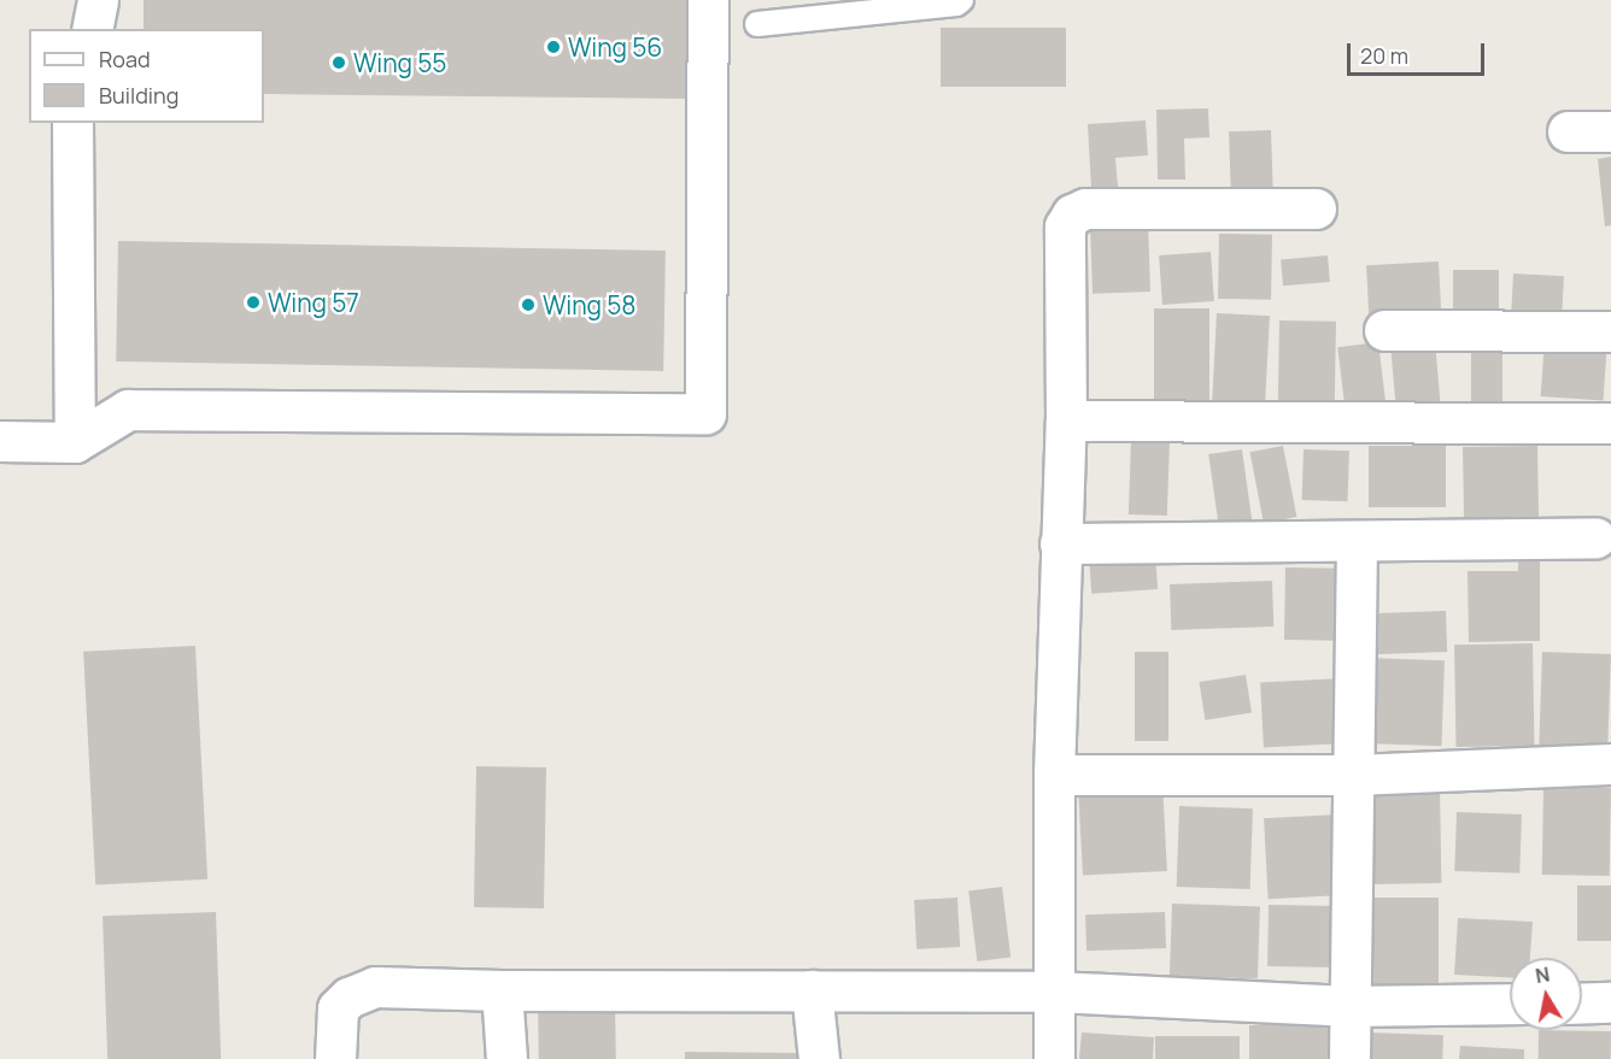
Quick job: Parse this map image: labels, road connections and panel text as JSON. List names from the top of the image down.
{
  "places": [
    "Wing 56",
    "Wing 55",
    "Wing 57",
    "Wing 58"
  ],
  "legend": ["Road", "Building"],
  "scale_bar": "20 m",
  "north": "top"
}
